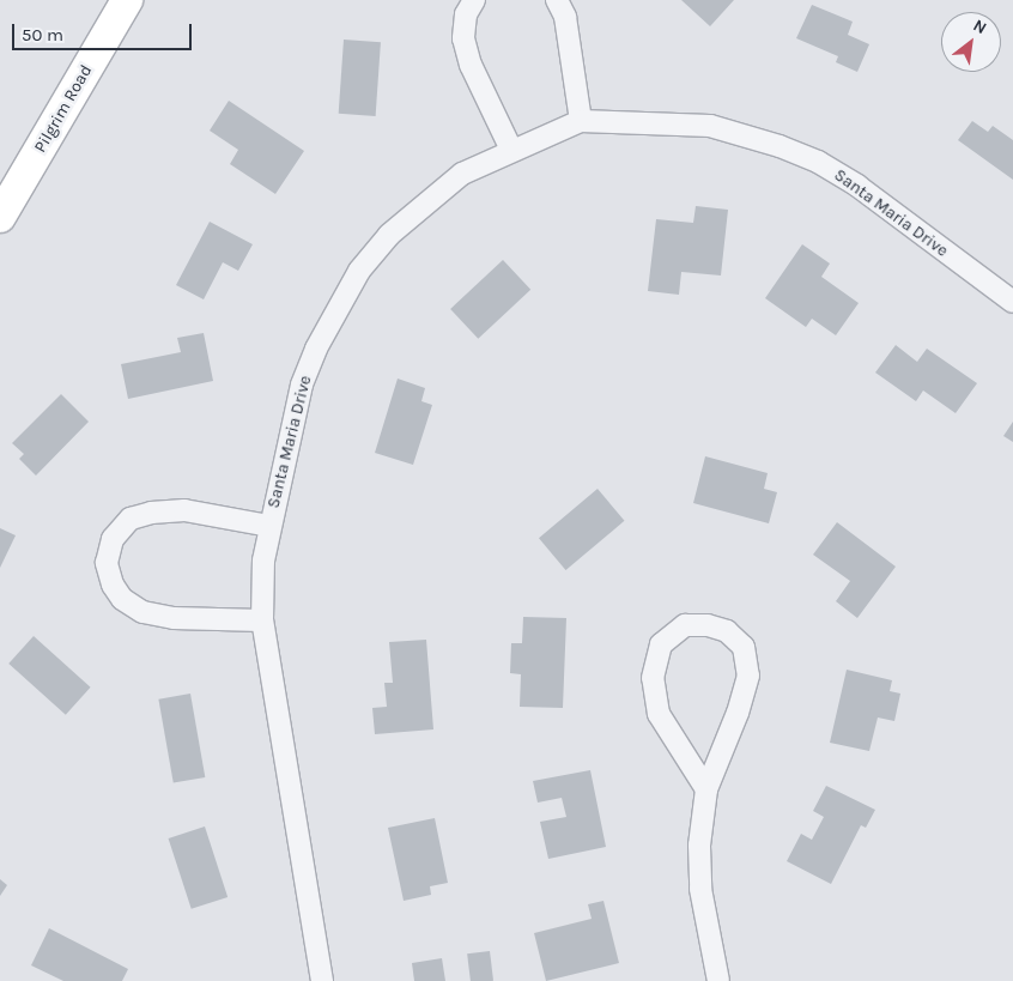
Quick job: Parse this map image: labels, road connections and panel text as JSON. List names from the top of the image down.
{
  "streets": {
    "main road": ["Pilgrim Road"],
    "street": ["Santa Maria Drive"]
  },
  "scale_bar": "50 m",
  "north": "top right"
}
